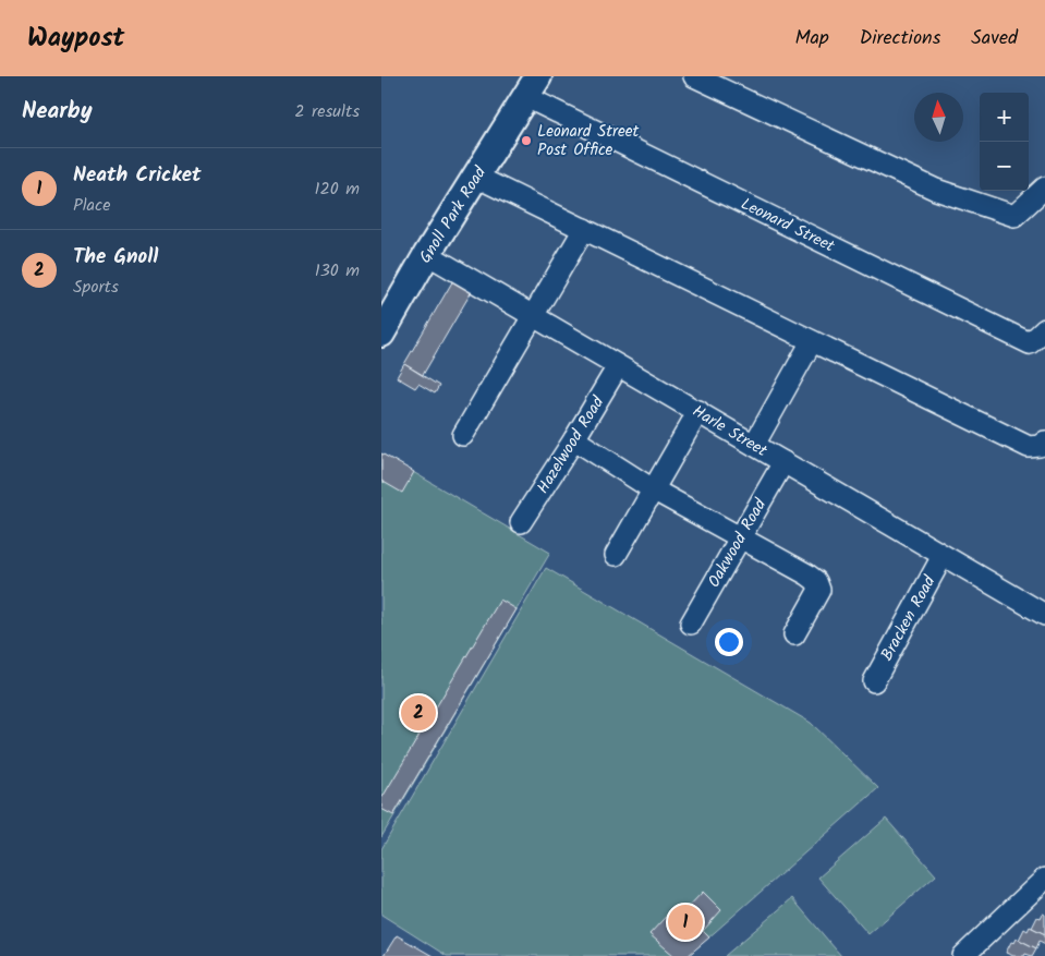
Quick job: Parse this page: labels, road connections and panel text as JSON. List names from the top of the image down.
{
  "streets": {
    "main road": ["Gnoll Park Road"],
    "street": [
      "Leonard Street",
      "Harle Street",
      "Hazelwood Road",
      "Oakwood Road",
      "Bracken Road"
    ]
  },
  "crossings": [
    ["Gnoll Park Road", "Leonard Street"],
    ["Gnoll Park Road", "Harle Street"],
    ["Harle Street", "Hazelwood Road"],
    ["Harle Street", "Oakwood Road"],
    ["Harle Street", "Bracken Road"]
  ],
  "places": ["Leonard Street Post Office"],
  "north": "top",
  "page": {
    "header": "Waypost",
    "nav": ["Map", "Directions", "Saved"],
    "heading": ["Nearby", "2 results"],
    "map_buttons": ["+", "−"],
    "list": [
      {
        "mark": "1",
        "name": "Neath Cricket",
        "note": "Place",
        "value": "120 m"
      },
      {
        "mark": "2",
        "name": "The Gnoll",
        "note": "Sports",
        "value": "130 m"
      }
    ],
    "pins": ["2", "1"]
  }
}
